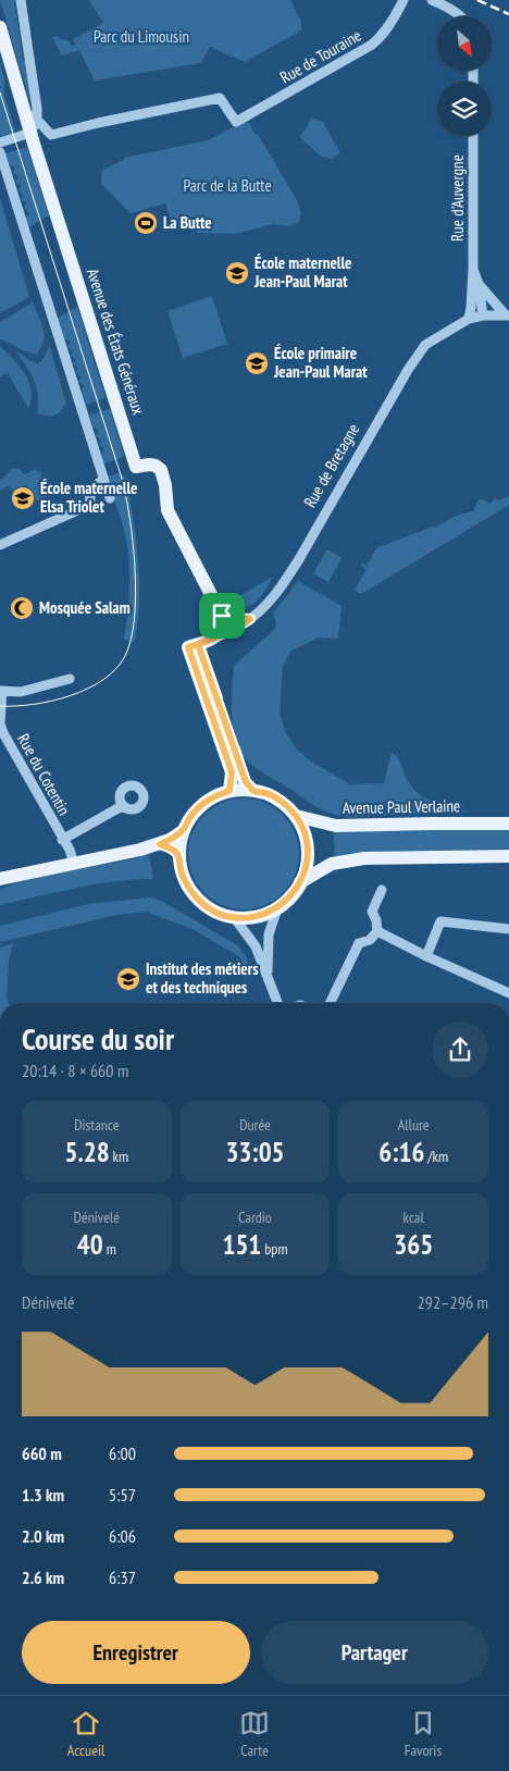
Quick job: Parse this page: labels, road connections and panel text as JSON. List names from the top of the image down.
{
  "streets": {
    "main road": ["Avenue des États Généraux", "Rue de Bretagne", "Avenue Paul Verlaine"],
    "street": ["Rue de Touraine", "Rue d'Auvergne", "Rue du Cotentin"]
  },
  "crossings": [
    ["Rue d'Auvergne", "Rue de Bretagne"]
  ],
  "parks": ["Parc du Limousin", "Parc de la Butte"],
  "places": {
    "sports": ["La Butte"],
    "school or university": [
      "École maternelle Jean-Paul Marat",
      "École primaire Jean-Paul Marat",
      "École maternelle Elsa Triolet",
      "Institut des métiers et des techniques"
    ],
    "mosque": ["Mosquée Salam"]
  },
  "north": "bottom right",
  "page": {
    "heading": ["Course du soir", "20:14 · 8 × 660 m"],
    "stats": [
      ["Distance", "5.28 km"],
      ["Durée", "33:05"],
      ["Allure", "6:16 /km"],
      ["Dénivelé", "40 m"],
      ["Cardio", "151 bpm"],
      ["kcal", "365"]
    ],
    "chart": ["Dénivelé", "292–296 m"],
    "list": [
      {
        "name": "660 m",
        "note": "6:00"
      },
      {
        "name": "1.3 km",
        "note": "5:57"
      },
      {
        "name": "2.0 km",
        "note": "6:06"
      },
      {
        "name": "2.6 km",
        "note": "6:37"
      }
    ],
    "buttons": ["Enregistrer", "Partager"],
    "tabs": ["Accueil", "Carte", "Favoris"]
  }
}
